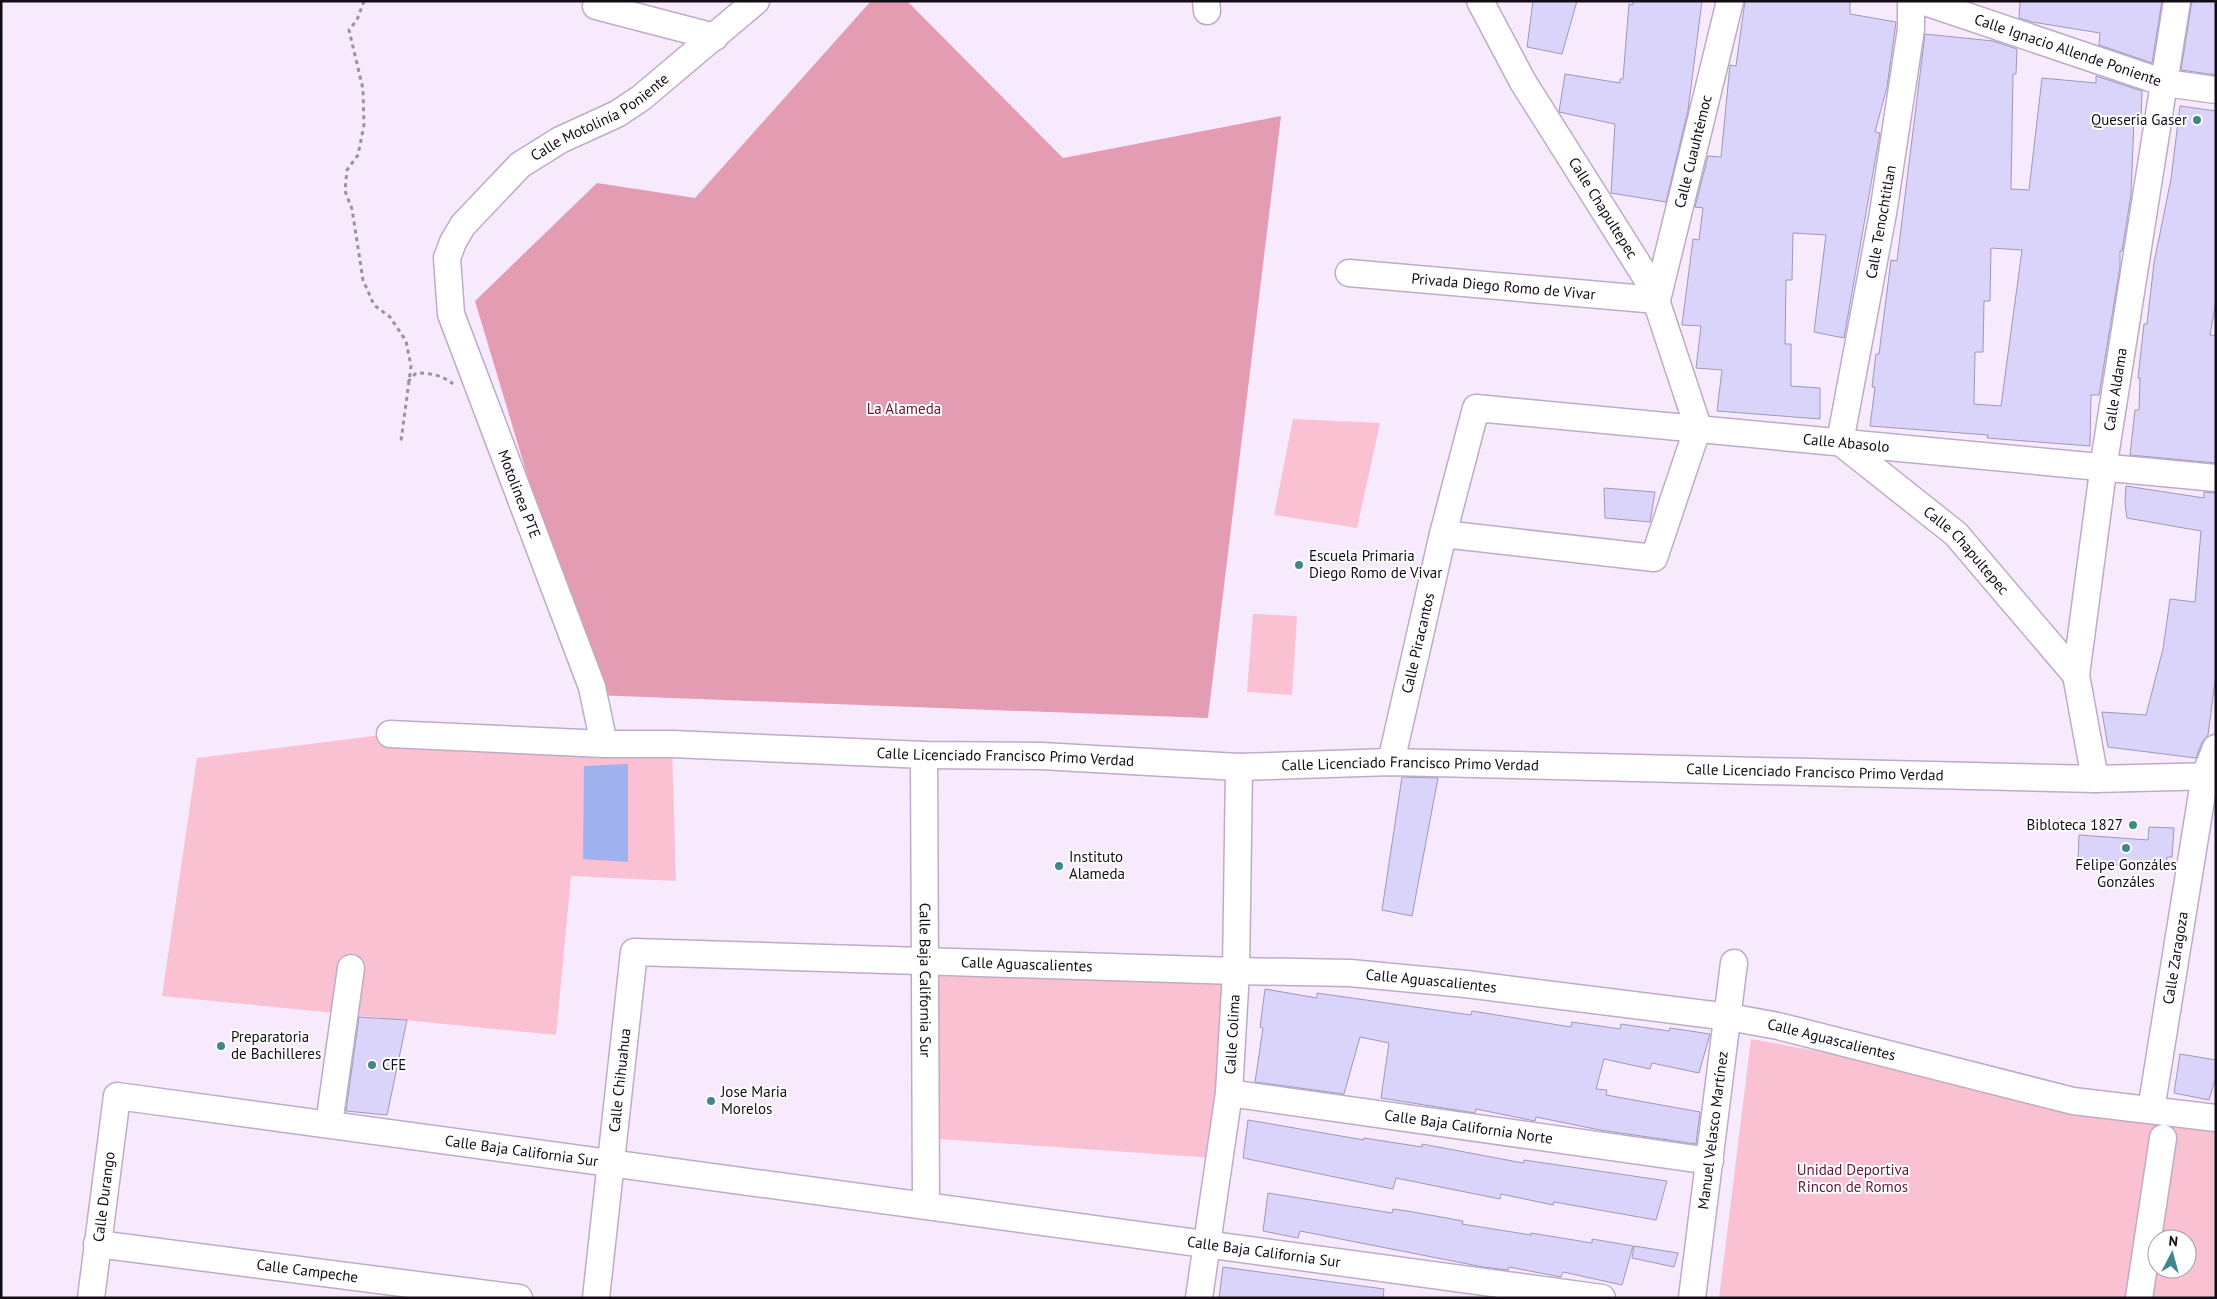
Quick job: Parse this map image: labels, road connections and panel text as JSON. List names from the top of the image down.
{
  "streets": {
    "street": [
      "Calle Ignacio Allende Poniente",
      "Calle Motolinía Poniente",
      "Calle Cuauhtémoc",
      "Calle Chapultepec",
      "Calle Tenochtitlan",
      "Privada Diego Romo de Vivar",
      "Calle Aldama",
      "Calle Abasolo",
      "Motolinea PTE",
      "Calle Piracantos",
      "Calle Licenciado Francisco Primo Verdad",
      "Calle Zaragoza",
      "Calle Aguascalientes",
      "Calle Baja California Sur",
      "Calle Colima",
      "Calle Chihuahua",
      "Calle Baja California Norte",
      "Manuel Velasco Martínez",
      "Calle Durango",
      "Calle Campeche"
    ]
  },
  "crossings": [
    ["Calle Ignacio Allende Poniente", "Calle Aldama"],
    ["Calle Motolinía Poniente", "Motolinea PTE"],
    ["Calle Cuauhtémoc", "Calle Chapultepec"],
    ["Calle Cuauhtémoc", "Privada Diego Romo de Vivar"],
    ["Calle Chapultepec", "Calle Tenochtitlan"],
    ["Calle Chapultepec", "Privada Diego Romo de Vivar"],
    ["Calle Chapultepec", "Calle Aldama"],
    ["Calle Chapultepec", "Calle Abasolo"],
    ["Calle Tenochtitlan", "Calle Abasolo"],
    ["Calle Aldama", "Calle Abasolo"],
    ["Calle Aldama", "Calle Licenciado Francisco Primo Verdad"],
    ["Calle Abasolo", "Calle Piracantos"],
    ["Motolinea PTE", "Calle Licenciado Francisco Primo Verdad"],
    ["Calle Piracantos", "Calle Licenciado Francisco Primo Verdad"],
    ["Calle Licenciado Francisco Primo Verdad", "Calle Zaragoza"],
    ["Calle Licenciado Francisco Primo Verdad", "Calle Baja California Sur"],
    ["Calle Licenciado Francisco Primo Verdad", "Calle Colima"],
    ["Calle Zaragoza", "Calle Aguascalientes"],
    ["Calle Aguascalientes", "Calle Baja California Sur"],
    ["Calle Aguascalientes", "Calle Colima"],
    ["Calle Aguascalientes", "Calle Chihuahua"],
    ["Calle Aguascalientes", "Manuel Velasco Martínez"],
    ["Calle Baja California Sur", "Calle Colima"],
    ["Calle Baja California Sur", "Calle Chihuahua"],
    ["Calle Baja California Sur", "Calle Durango"],
    ["Calle Colima", "Calle Baja California Norte"],
    ["Calle Baja California Norte", "Manuel Velasco Martínez"],
    ["Calle Durango", "Calle Campeche"]
  ],
  "parks": ["La Alameda", "Unidad Deportiva Rincon de Romos"],
  "places": [
    "Queseria Gaser",
    "Escuela Primaria Diego Romo de Vivar",
    "Bibloteca 1827",
    "Felipe Gonzáles Gonzáles",
    "Instituto Alameda",
    "Preparatoria de Bachilleres",
    "CFE",
    "Jose Maria Morelos"
  ],
  "north": "top"
}
